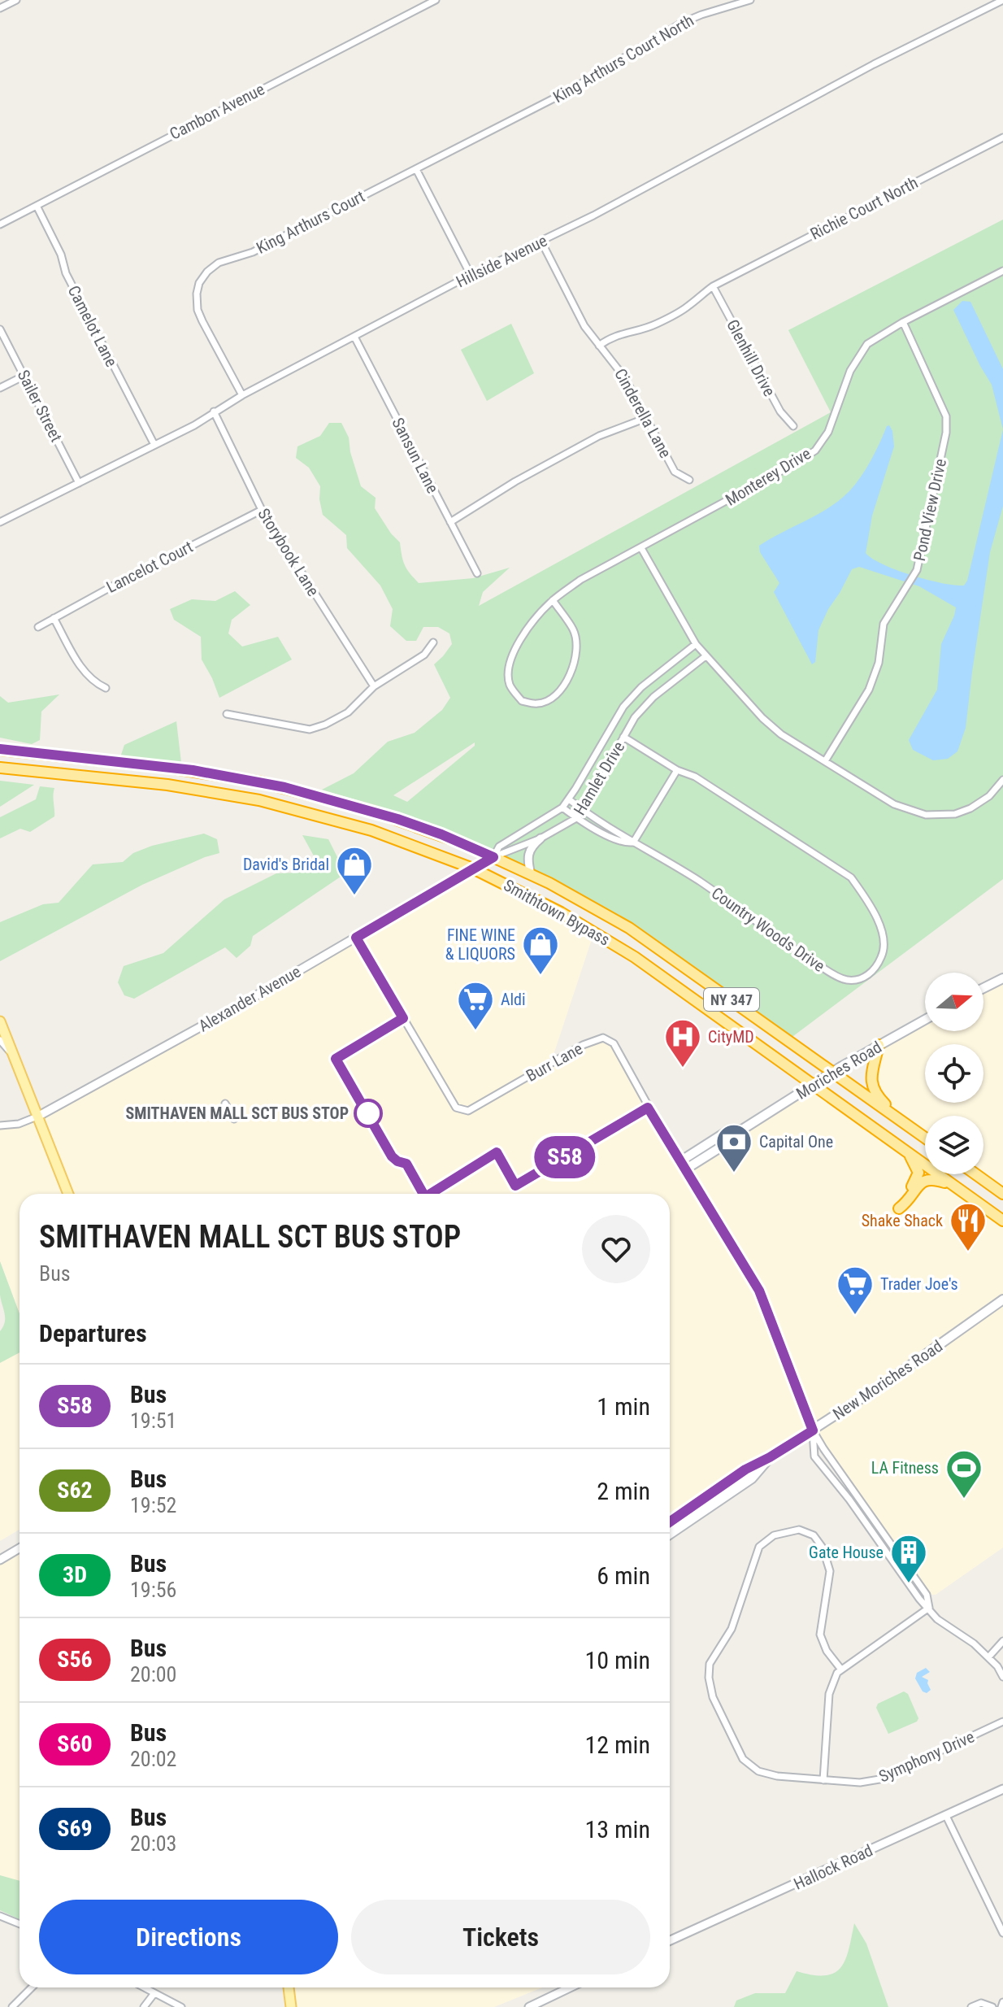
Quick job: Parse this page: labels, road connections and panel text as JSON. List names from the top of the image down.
{
  "streets": {
    "highway": ["Smithtown Bypass", "NY 347"],
    "main road": ["Moriches Road", "New Moriches Road"],
    "street": [
      "King Arthurs Court North",
      "Cambon Avenue",
      "Richie Court North",
      "King Arthurs Court",
      "Hillside Avenue",
      "Camelot Lane",
      "Glenhill Drive",
      "Sailer Street",
      "Cinderella Lane",
      "Sansun Lane",
      "Monterey Drive",
      "Pond View Drive",
      "Storybook Lane",
      "Lancelot Court",
      "Hamlet Drive",
      "Country Woods Drive",
      "Alexander Avenue",
      "Burr Lane",
      "Symphony Drive",
      "Hallock Road"
    ]
  },
  "crossings": [
    ["King Arthurs Court North", "King Arthurs Court"],
    ["Cambon Avenue", "Camelot Lane"],
    ["Richie Court North", "Glenhill Drive"],
    ["King Arthurs Court", "Hillside Avenue"],
    ["Hillside Avenue", "Camelot Lane"],
    ["Hillside Avenue", "Sailer Street"],
    ["Hillside Avenue", "Cinderella Lane"],
    ["Hillside Avenue", "Sansun Lane"],
    ["Hillside Avenue", "Storybook Lane"],
    ["Monterey Drive", "Pond View Drive"],
    ["Storybook Lane", "Lancelot Court"],
    ["Hamlet Drive", "Smithtown Bypass"],
    ["Hamlet Drive", "Country Woods Drive"],
    ["Hamlet Drive", "Alexander Avenue"],
    ["Smithtown Bypass", "Alexander Avenue"],
    ["Smithtown Bypass", "Moriches Road"],
    ["Alexander Avenue", "Burr Lane"],
    ["Burr Lane", "Moriches Road"],
    ["Burr Lane", "New Moriches Road"]
  ],
  "places": {
    "shop": ["David's Bridal", "FINE WINE & LIQUORS"],
    "supermarket": ["Aldi", "Trader Joe's"],
    "hospital": ["CityMD"],
    "other": ["SMITHAVEN MALL SCT BUS STOP"],
    "bank": ["Capital One"],
    "restaurant": ["Shake Shack"],
    "sports": ["LA Fitness"],
    "building": ["Gate House"]
  },
  "lines": ["bus line S58"],
  "north": "right",
  "page": {
    "on_map": "S58",
    "heading": [
      ["SMITHAVEN MALL SCT BUS STOP", "Bus"],
      "Departures"
    ],
    "list": [
      {
        "mark": "S58",
        "name": "Bus",
        "note": "19:51",
        "value": "1 min"
      },
      {
        "mark": "S62",
        "name": "Bus",
        "note": "19:52",
        "value": "2 min"
      },
      {
        "mark": "3D",
        "name": "Bus",
        "note": "19:56",
        "value": "6 min"
      },
      {
        "mark": "S56",
        "name": "Bus",
        "note": "20:00",
        "value": "10 min"
      },
      {
        "mark": "S60",
        "name": "Bus",
        "note": "20:02",
        "value": "12 min"
      },
      {
        "mark": "S69",
        "name": "Bus",
        "note": "20:03",
        "value": "13 min"
      }
    ],
    "buttons": ["Directions", "Tickets"]
  }
}
